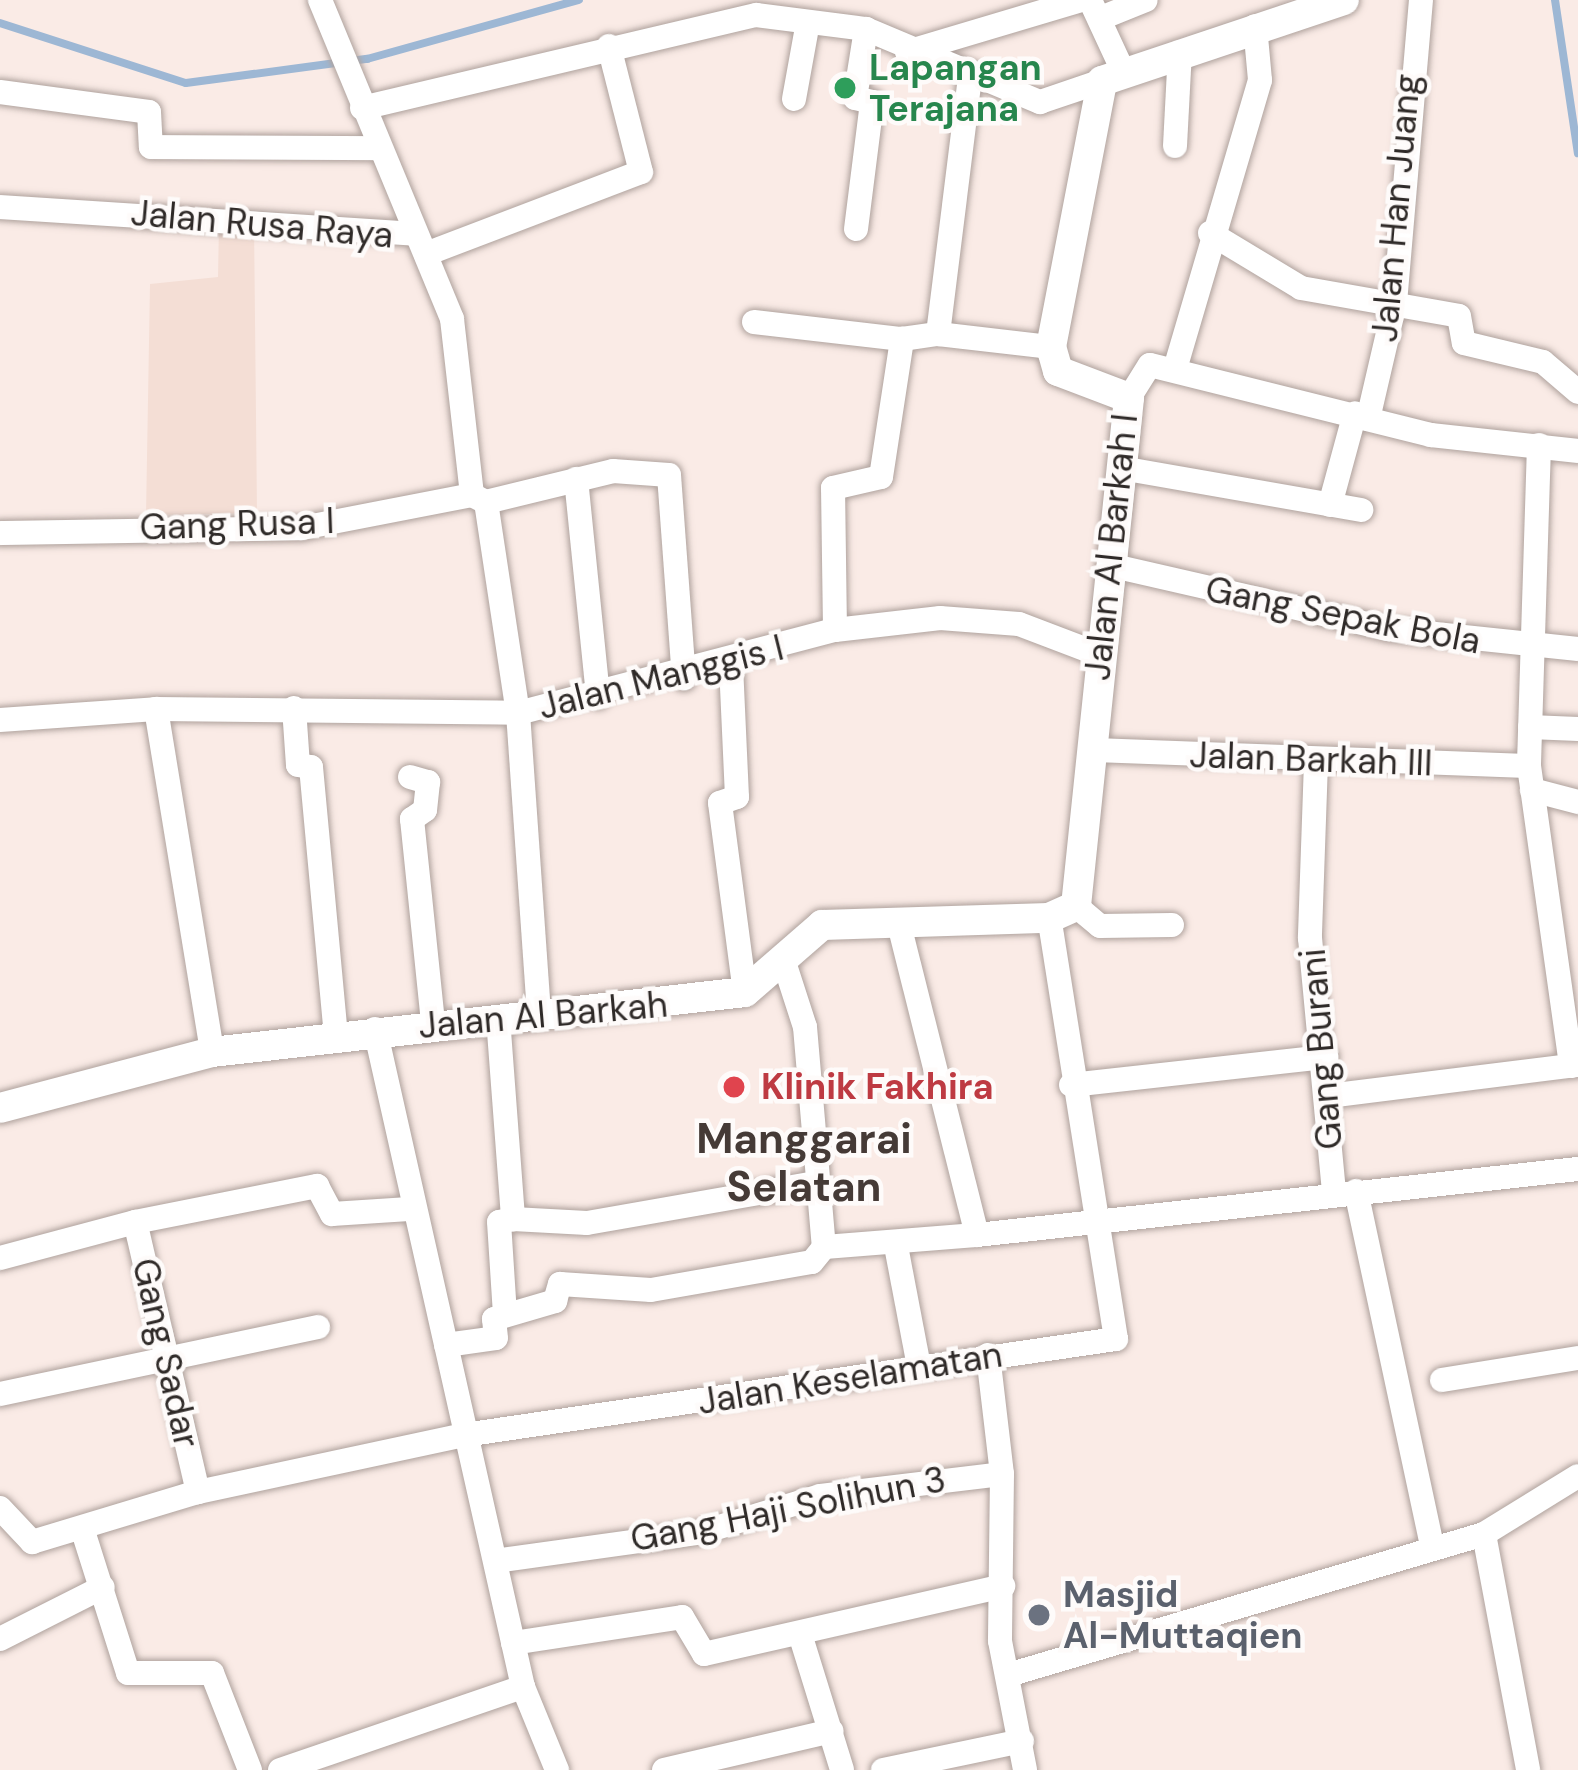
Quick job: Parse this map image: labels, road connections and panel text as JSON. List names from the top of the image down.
{
  "streets": {
    "street": [
      "Jalan Han Juang",
      "Jalan Rusa Raya",
      "Gang Rusa I",
      "Jalan Al Barkah I",
      "Gang Sepak Bola",
      "Jalan Manggis I",
      "Jalan Barkah III",
      "Jalan Al Barkah",
      "Gang Burani",
      "Gang Sadar",
      "Jalan Keselamatan",
      "Gang Haji Solihun 3"
    ]
  },
  "crossings": [
    ["Gang Rusa I", "Jalan Manggis I"],
    ["Jalan Al Barkah I", "Gang Sepak Bola"],
    ["Jalan Al Barkah I", "Jalan Manggis I"],
    ["Jalan Al Barkah I", "Jalan Barkah III"],
    ["Jalan Barkah III", "Gang Burani"],
    ["Gang Sadar", "Jalan Keselamatan"]
  ],
  "districts": ["Manggarai Selatan"],
  "places": ["Lapangan Terajana", "Klinik Fakhira", "Masjid Al-Muttaqien"]
}
